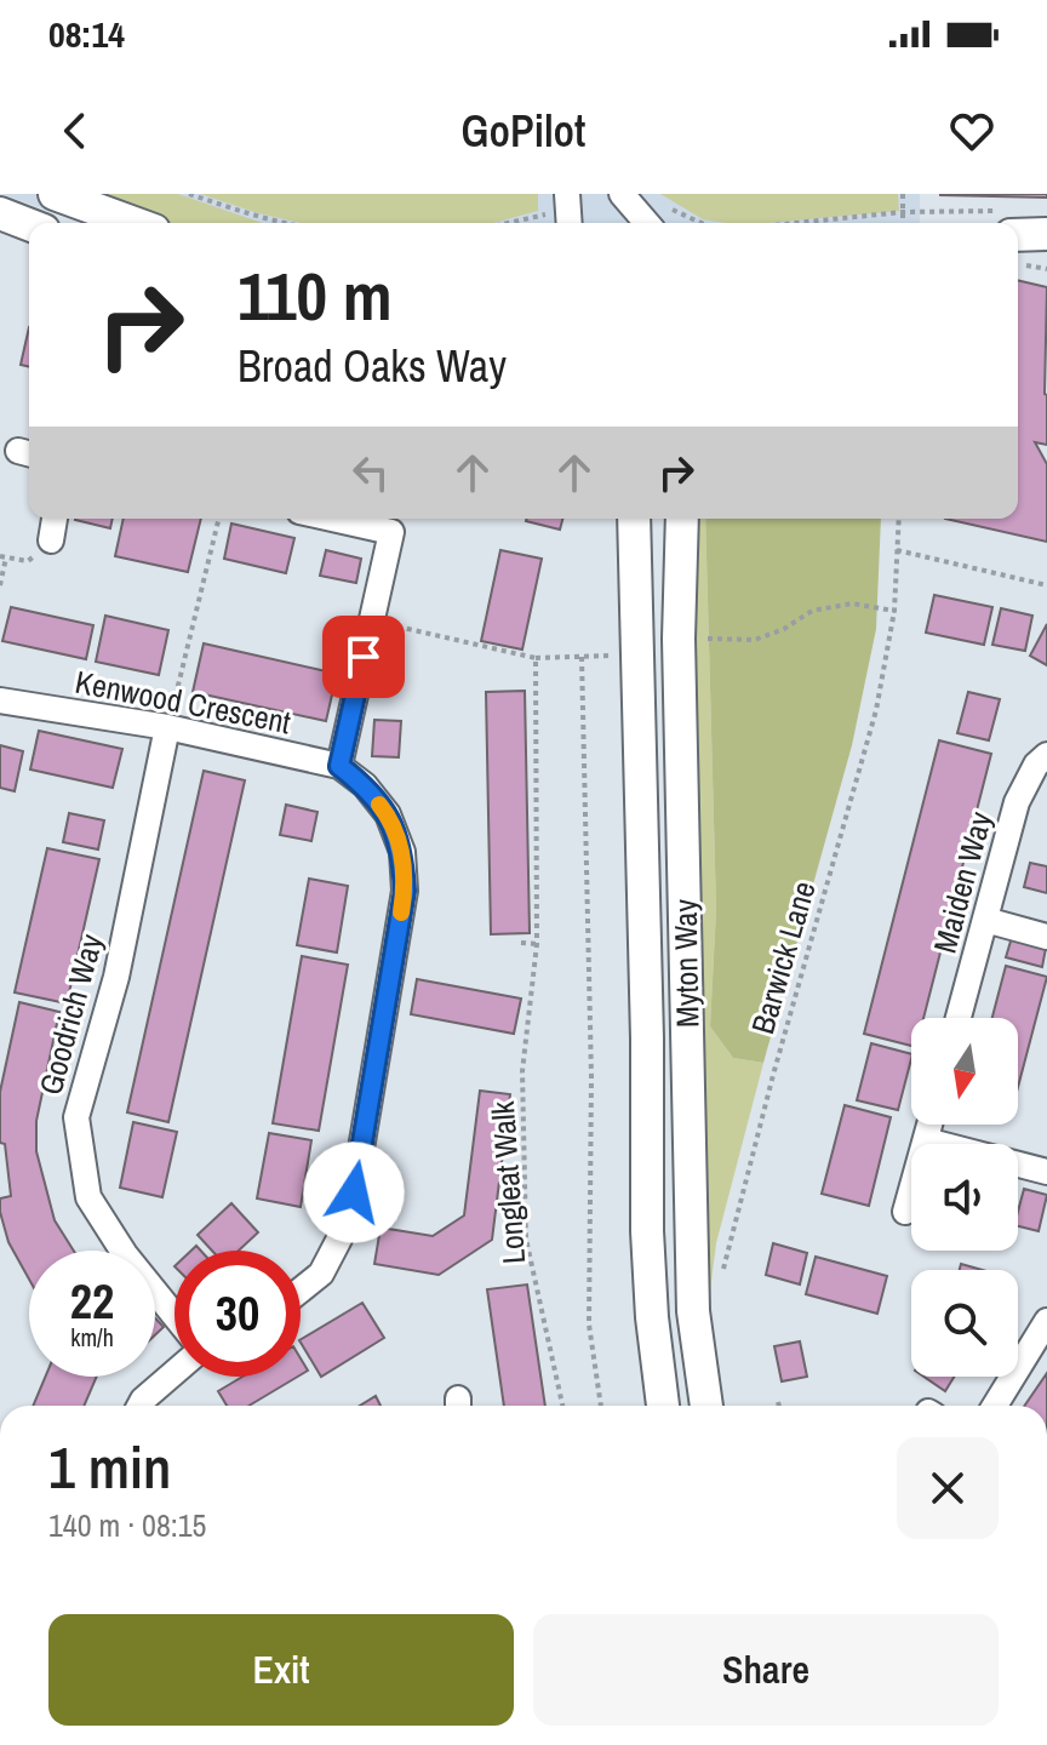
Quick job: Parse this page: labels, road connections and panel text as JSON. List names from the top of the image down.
{
  "streets": {
    "street": [
      "Kenwood Crescent",
      "Maiden Way",
      "Myton Way",
      "Goodrich Way"
    ],
    "path": ["Barwick Lane", "Longleat Walk"]
  },
  "crossings": [
    ["Kenwood Crescent", "Goodrich Way"]
  ],
  "north": "bottom",
  "page": {
    "status": "08:14",
    "header": "GoPilot",
    "turn": ["110 m", "Broad Oaks Way"],
    "speed": "22 km/h",
    "limit": "30",
    "heading": ["1 min", "140 m · 08:15"],
    "buttons": ["Exit", "Share"]
  }
}
